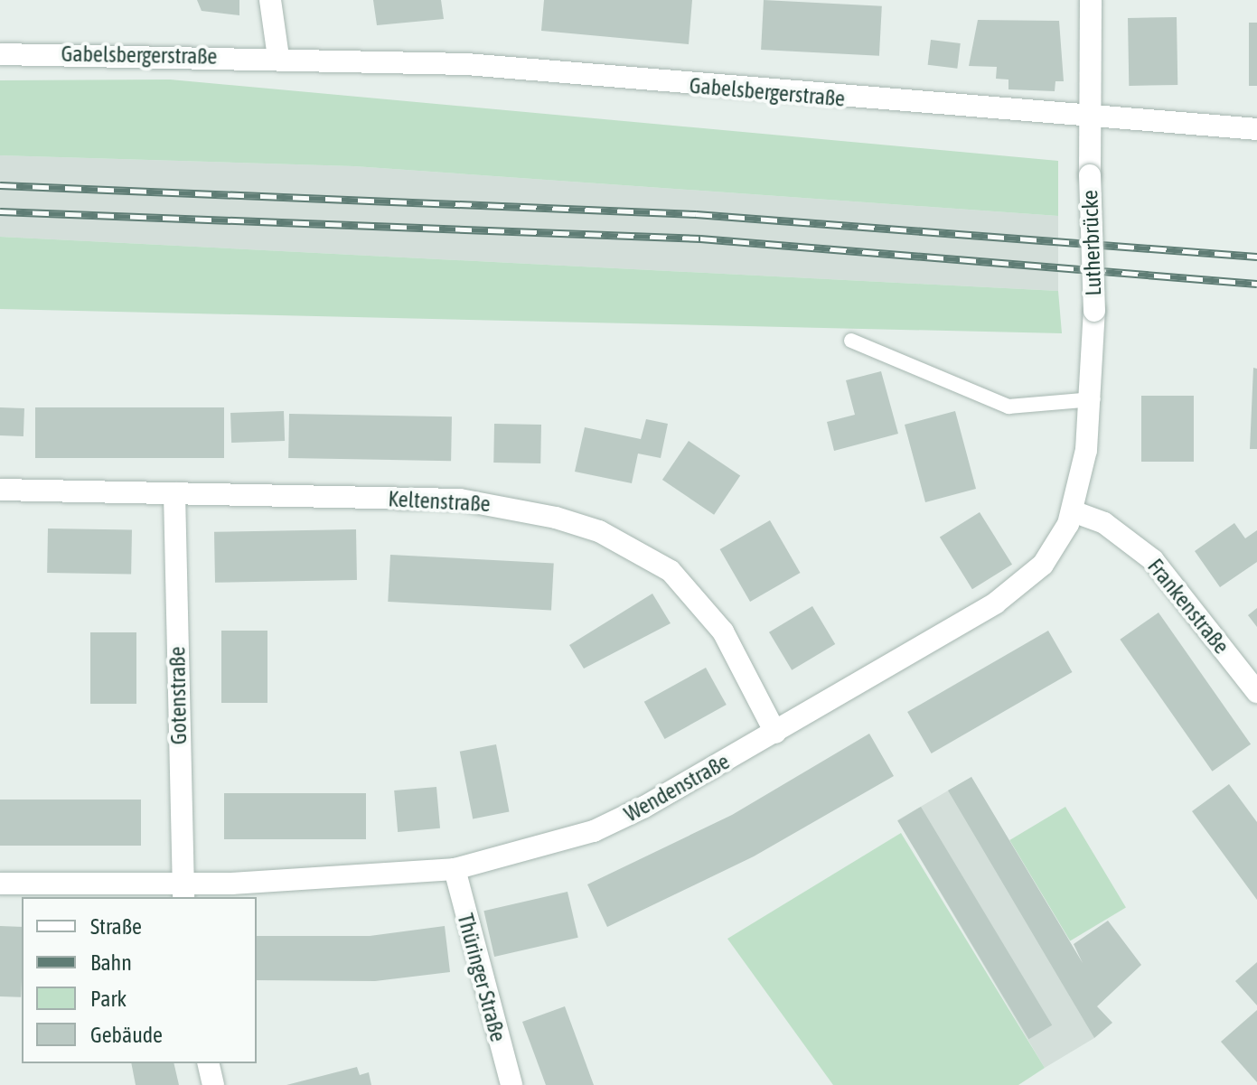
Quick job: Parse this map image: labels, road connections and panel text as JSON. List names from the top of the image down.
{
  "streets": {
    "street": [
      "Gabelsbergerstraße",
      "Lutherbrücke",
      "Keltenstraße",
      "Frankenstraße",
      "Gotenstraße",
      "Wendenstraße",
      "Thüringer Straße"
    ]
  },
  "crossings": [
    ["Gabelsbergerstraße", "Lutherbrücke"],
    ["Lutherbrücke", "Wendenstraße"],
    ["Keltenstraße", "Gotenstraße"],
    ["Keltenstraße", "Wendenstraße"],
    ["Frankenstraße", "Wendenstraße"],
    ["Gotenstraße", "Wendenstraße"],
    ["Wendenstraße", "Thüringer Straße"]
  ],
  "legend": [
    "Straße",
    "Bahn",
    "Park",
    "Gebäude"
  ]
}
